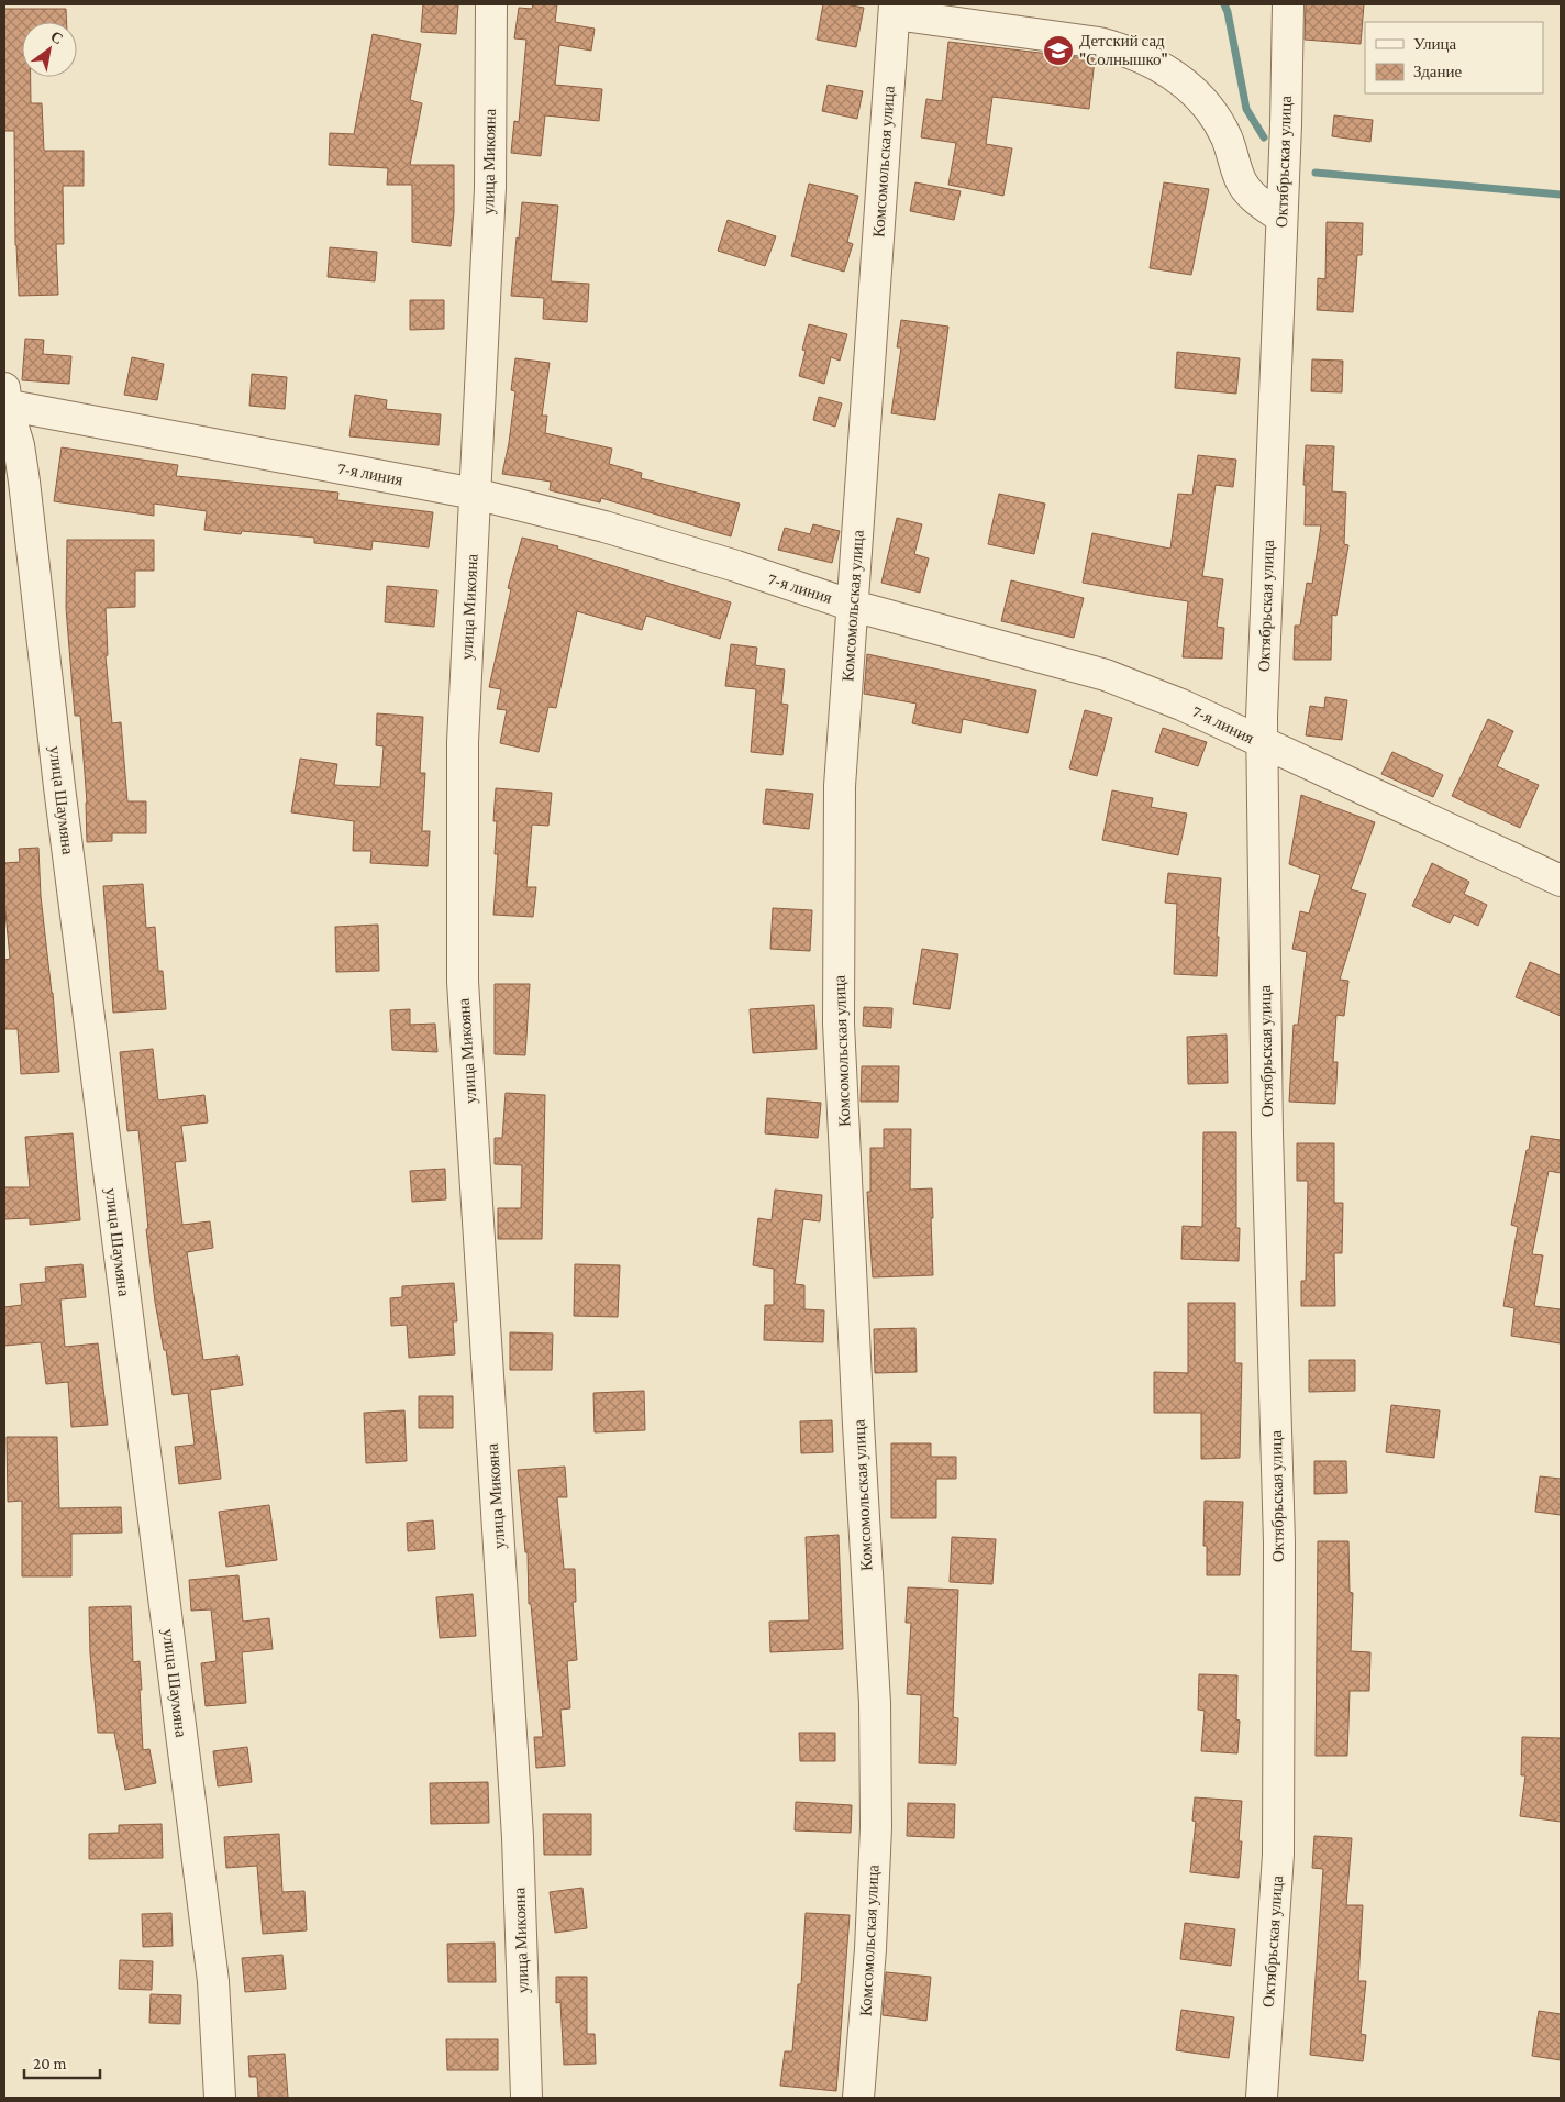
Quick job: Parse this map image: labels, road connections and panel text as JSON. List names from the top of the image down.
{
  "streets": {
    "street": [
      "улица Микояна",
      "Комсомольская улица",
      "Октябрьская улица",
      "7-я линия",
      "улица Шаумяна"
    ]
  },
  "crossings": [
    ["улица Микояна", "7-я линия"],
    ["Комсомольская улица", "7-я линия"],
    ["Октябрьская улица", "7-я линия"],
    ["7-я линия", "улица Шаумяна"]
  ],
  "places": {
    "school or university": ["Детский сад \"Солнышко\""]
  },
  "legend": ["Улица", "Здание"],
  "scale_bar": "20 m",
  "north": "top right"
}
